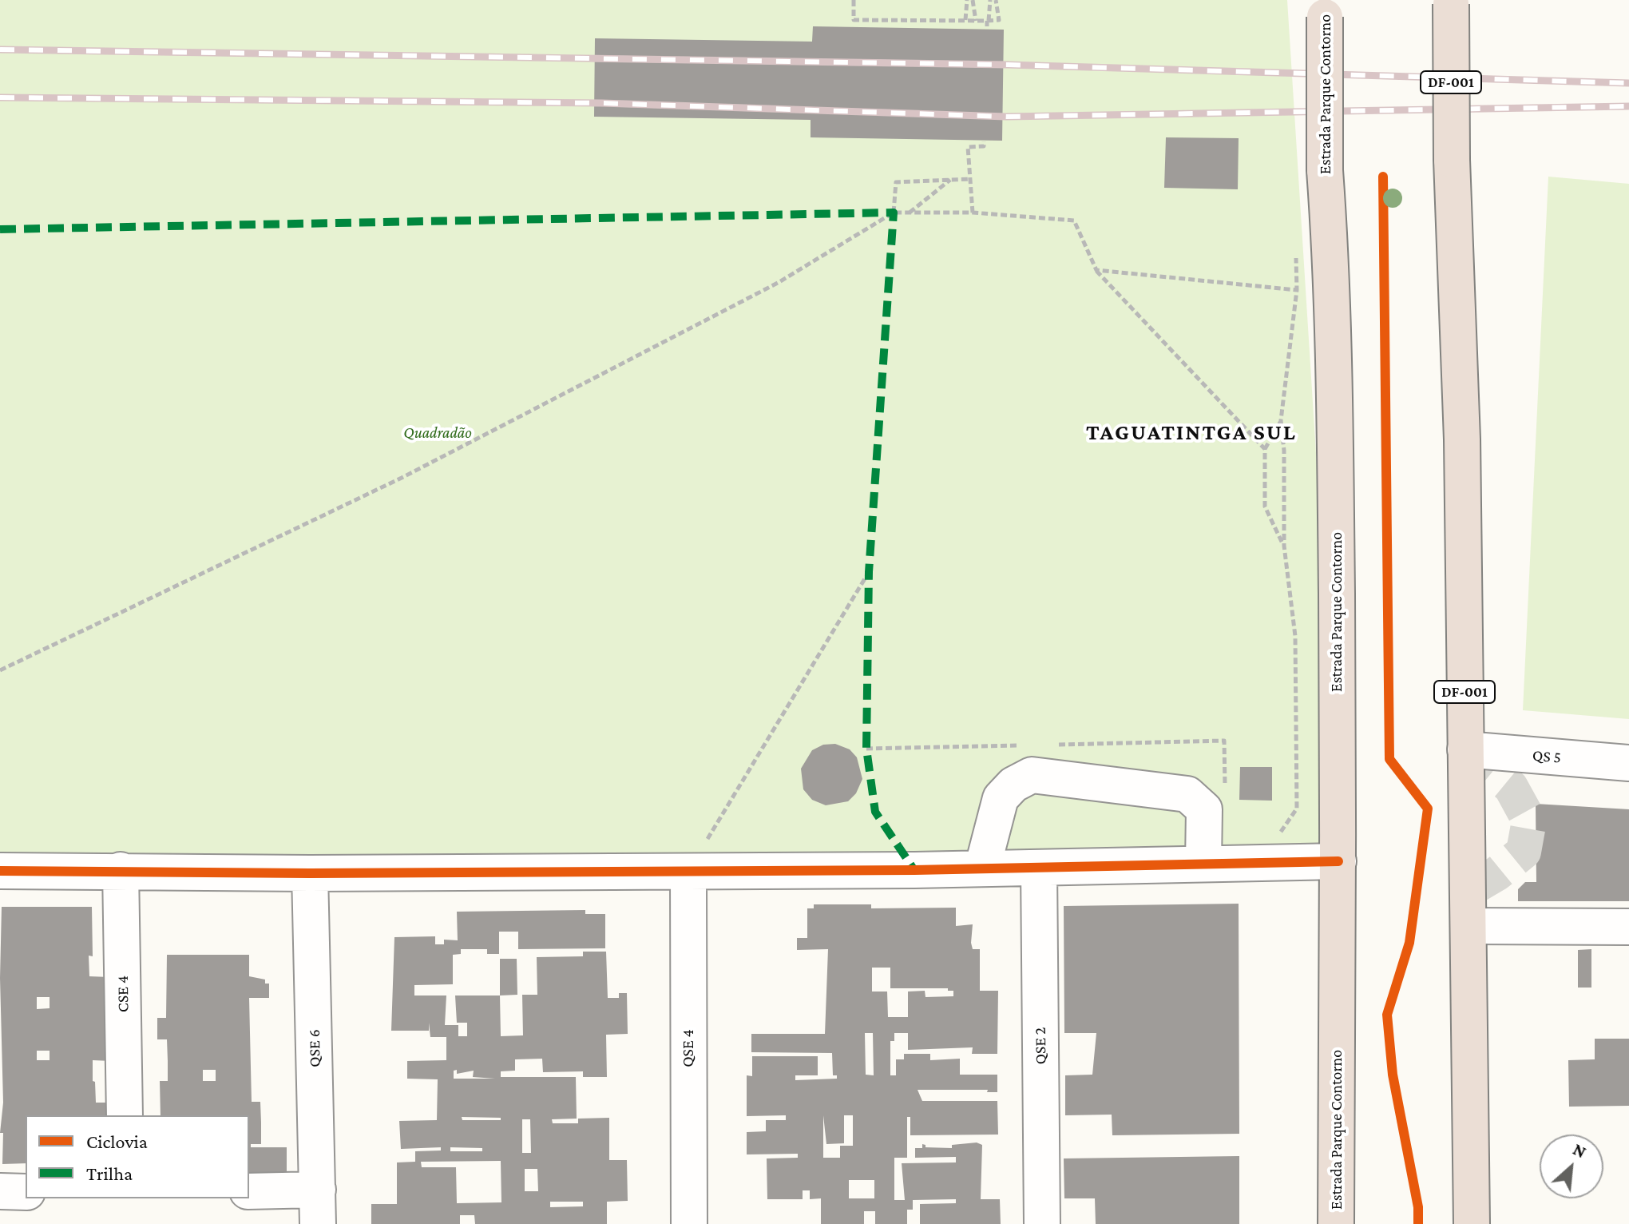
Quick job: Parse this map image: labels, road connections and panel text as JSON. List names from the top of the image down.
{
  "streets": {
    "highway": ["DF-001", "Estrada Parque Contorno"],
    "street": [
      "QS 5",
      "CSE 4",
      "QSE 2",
      "QSE 6",
      "QSE 4"
    ]
  },
  "crossings": [
    ["DF-001", "QS 5"]
  ],
  "districts": ["TAGUATINTGA SUL"],
  "parks": ["Quadradão"],
  "legend": ["Ciclovia", "Trilha"],
  "north": "top right"
}
